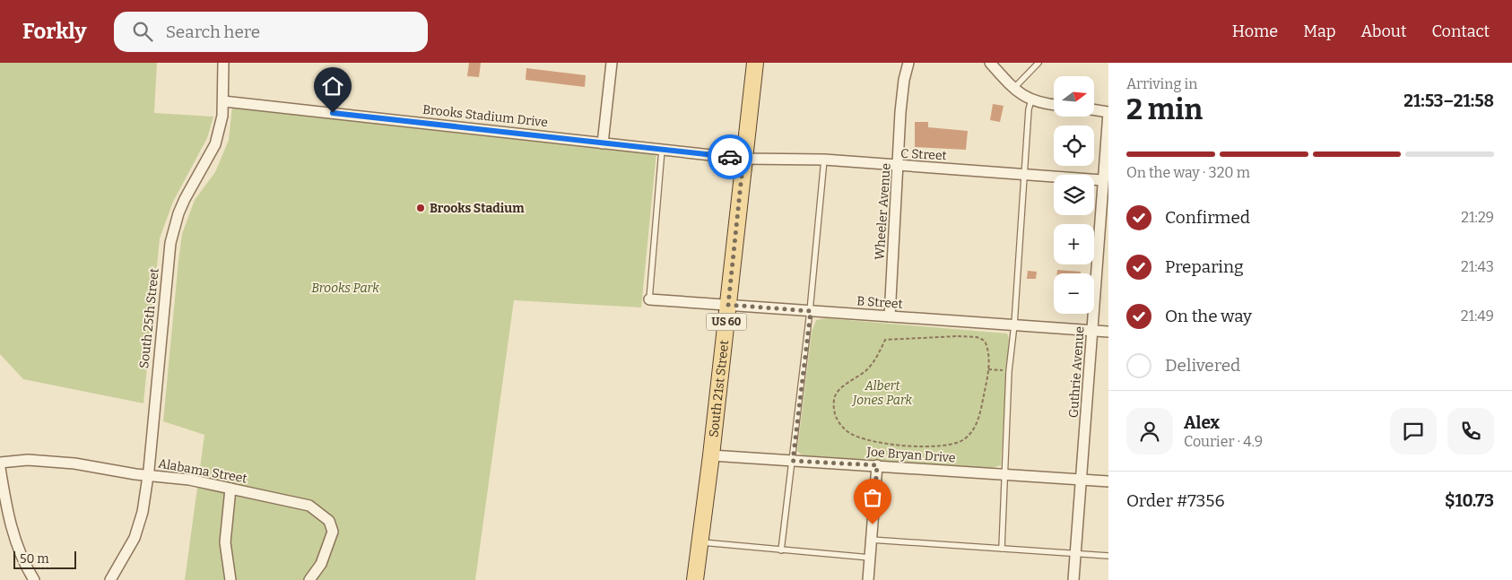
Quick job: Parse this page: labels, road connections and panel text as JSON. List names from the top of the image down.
{
  "streets": {
    "main road": ["US 60", "South 21st Street"],
    "street": [
      "Brooks Stadium Drive",
      "C Street",
      "Wheeler Avenue",
      "B Street",
      "South 25th Street",
      "Guthrie Avenue",
      "Joe Bryan Drive",
      "Alabama Street"
    ]
  },
  "crossings": [
    ["Brooks Stadium Drive", "C Street"],
    ["Brooks Stadium Drive", "South 25th Street"],
    ["Brooks Stadium Drive", "South 21st Street"],
    ["C Street", "Wheeler Avenue"],
    ["C Street", "Guthrie Avenue"],
    ["C Street", "South 21st Street"],
    ["Wheeler Avenue", "B Street"],
    ["B Street", "Guthrie Avenue"],
    ["B Street", "South 21st Street"],
    ["South 25th Street", "Alabama Street"],
    ["Guthrie Avenue", "Joe Bryan Drive"],
    ["South 21st Street", "Joe Bryan Drive"]
  ],
  "parks": ["Brooks Park", "Albert Jones Park"],
  "places": ["Brooks Stadium"],
  "scale_bar": "50 m",
  "north": "right",
  "page": {
    "header": "Forkly",
    "search": "Search here",
    "nav": [
      "Home",
      "Map",
      "About",
      "Contact"
    ],
    "heading": ["2 min", "Arriving in", "21:53–21:58"],
    "panel": [
      "Alex",
      "Courier · 4.9",
      "Order #7356",
      "$10.73"
    ],
    "map_buttons": ["+", "−"],
    "bar": "On the way · 320 m",
    "list": [
      ["Confirmed", "21:29"],
      ["Preparing", "21:43"],
      ["On the way", "21:49"],
      "Delivered"
    ],
    "scale": "50 m"
  }
}
